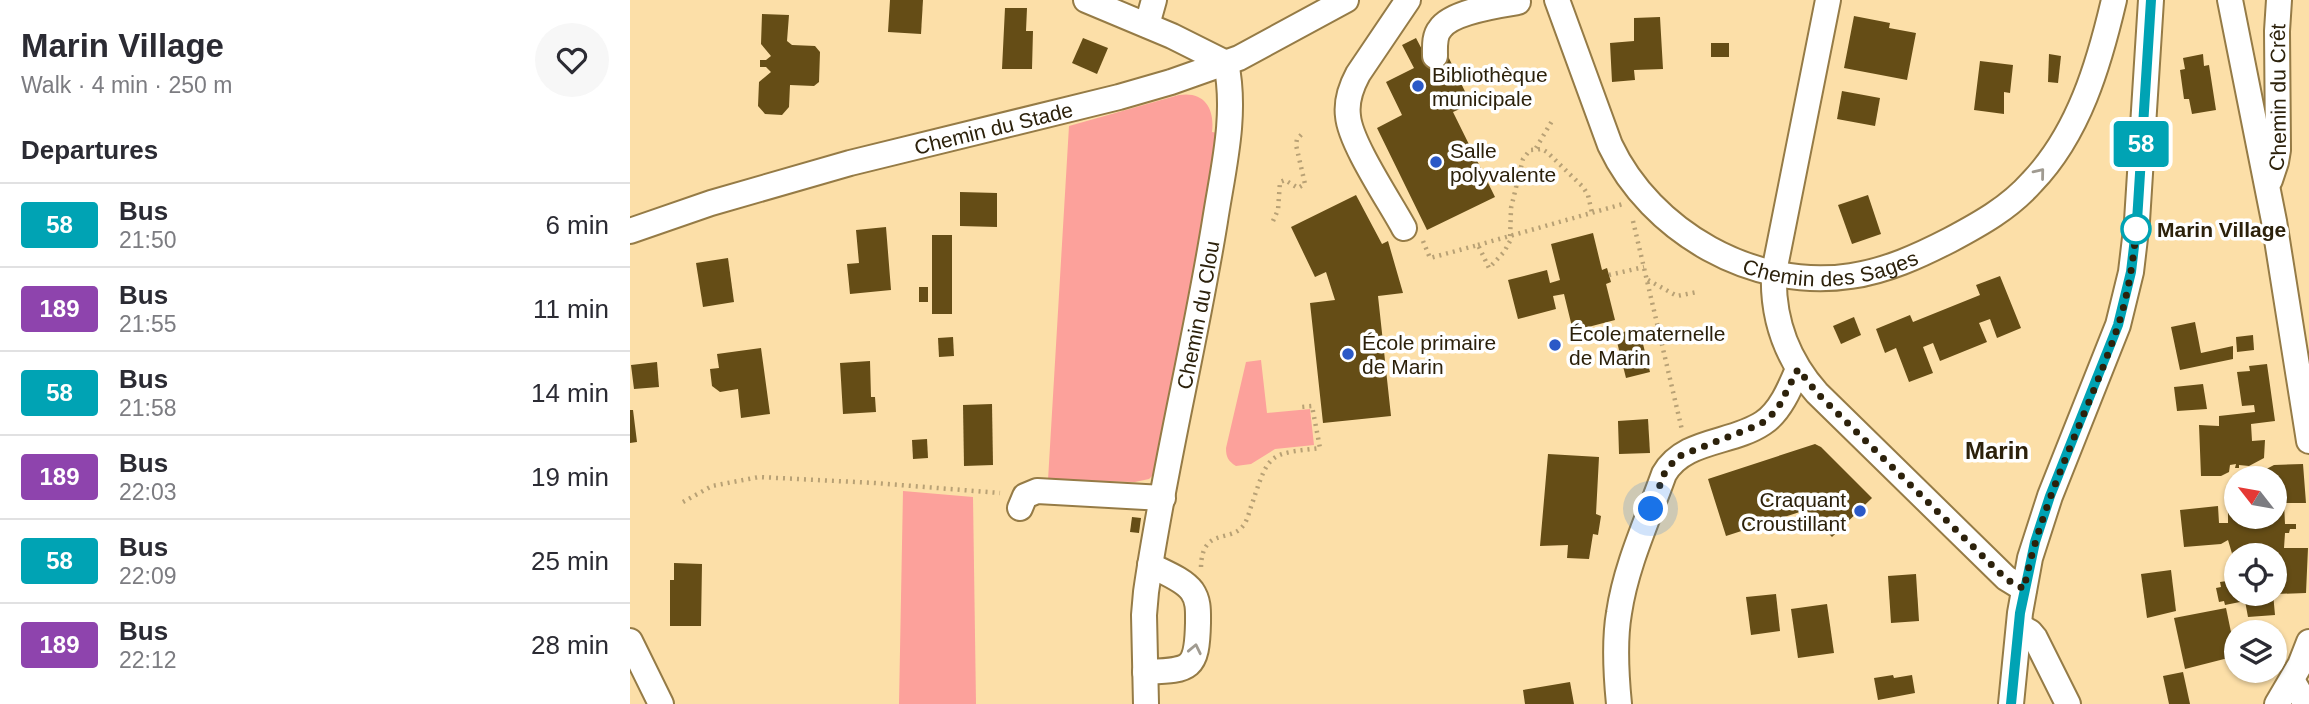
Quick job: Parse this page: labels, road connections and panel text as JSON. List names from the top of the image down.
{
  "streets": {
    "street": [
      "Chemin du Crêt",
      "Chemin du Stade",
      "Chemin des Sages",
      "Chemin du Clou"
    ]
  },
  "crossings": [
    ["Chemin du Stade", "Chemin du Clou"]
  ],
  "one_way": ["Chemin des Sages"],
  "districts": ["Marin"],
  "places": [
    "Bibliothèque municipale",
    "Salle polyvalente",
    "Marin Village",
    "École maternelle de Marin",
    "École primaire de Marin",
    "Craquant Croustillant"
  ],
  "lines": ["bus line 58"],
  "north": "top left",
  "page": {
    "heading": [
      ["Marin Village", "Walk · 4 min · 250 m"],
      "Departures"
    ],
    "on_map": "58",
    "list": [
      {
        "mark": "58",
        "name": "Bus",
        "note": "21:50",
        "value": "6 min"
      },
      {
        "mark": "189",
        "name": "Bus",
        "note": "21:55",
        "value": "11 min"
      },
      {
        "mark": "58",
        "name": "Bus",
        "note": "21:58",
        "value": "14 min"
      },
      {
        "mark": "189",
        "name": "Bus",
        "note": "22:03",
        "value": "19 min"
      },
      {
        "mark": "58",
        "name": "Bus",
        "note": "22:09",
        "value": "25 min"
      },
      {
        "mark": "189",
        "name": "Bus",
        "note": "22:12",
        "value": "28 min"
      }
    ]
  }
}
